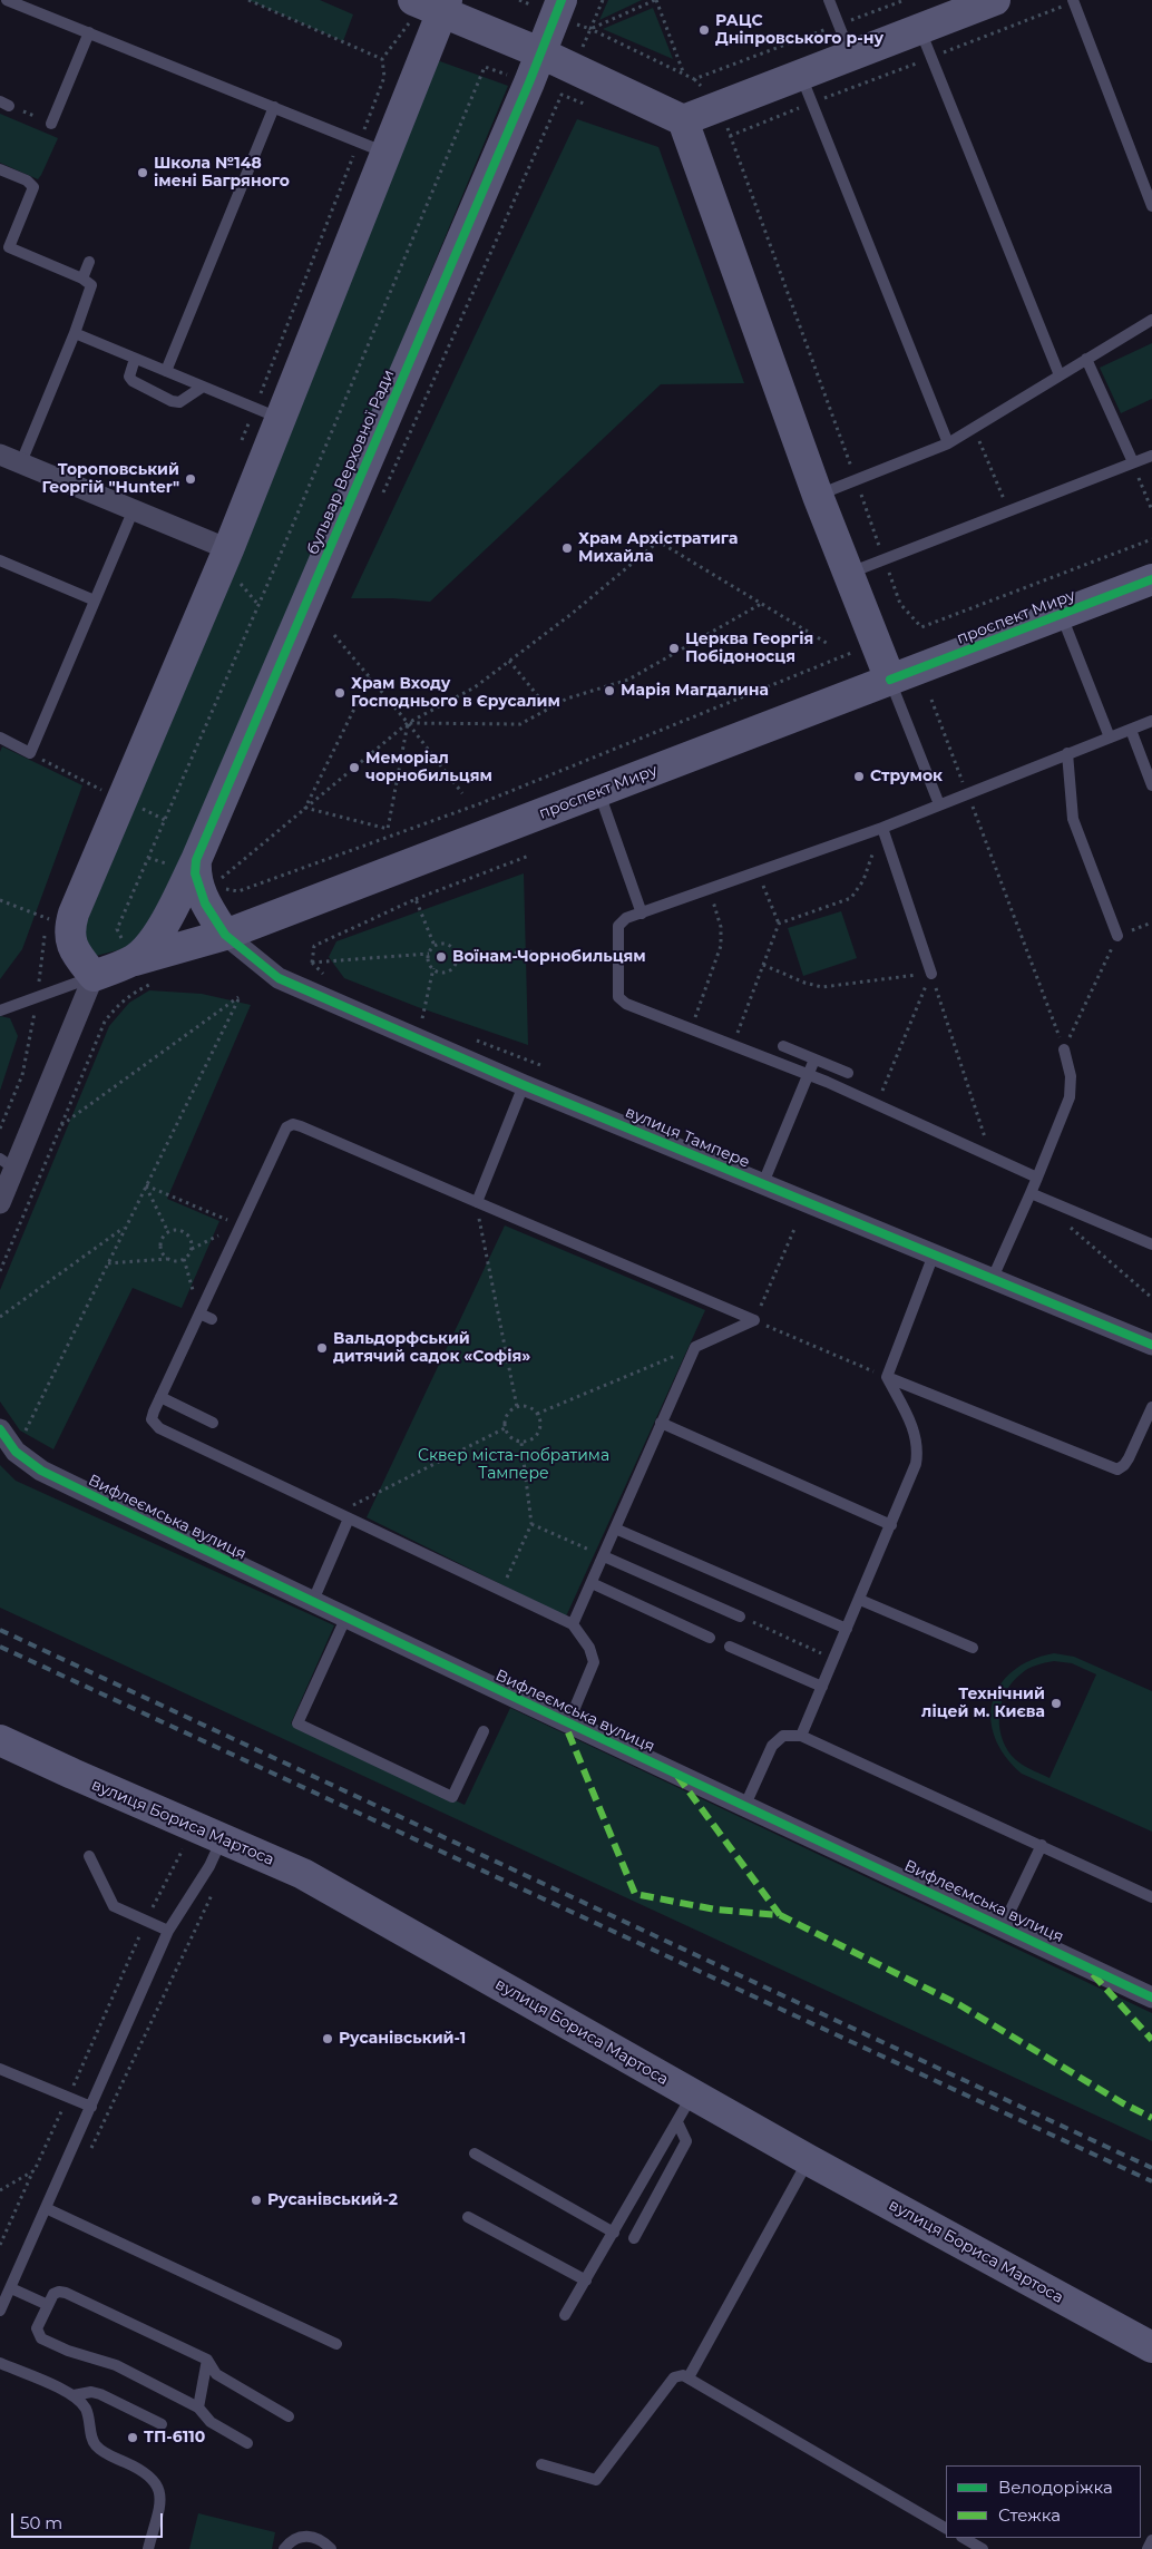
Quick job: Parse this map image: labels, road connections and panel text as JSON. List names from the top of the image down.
{
  "streets": {
    "main road": ["бульвар Верховної Ради", "проспект Миру", "вулиця Бориса Мартоса"],
    "street": ["вулиця Тампере", "Вифлеємська вулиця"]
  },
  "crossings": [
    ["бульвар Верховної Ради", "проспект Миру"],
    ["проспект Миру", "вулиця Тампере"]
  ],
  "parks": ["Сквер міста-побратима Тампере"],
  "places": [
    "РАЦС Дніпровського р-ну",
    "Школа №148 імені Багряного",
    "Тороповський Георгій \"Hunter\"",
    "Храм Архістратига Михайла",
    "Церква Георгія Побідоносця",
    "Марія Магдалина",
    "Храм Входу Господнього в Єрусалим",
    "Меморіал чорнобильцям",
    "Струмок",
    "Воїнам-Чорнобильцям",
    "Вальдорфський дитячий садок «Софія»",
    "Технічний ліцей м. Києва",
    "Русанівський-1",
    "Русанівський-2",
    "ТП-6110"
  ],
  "legend": ["Велодоріжка", "Стежка"],
  "scale_bar": "50 m"
}
